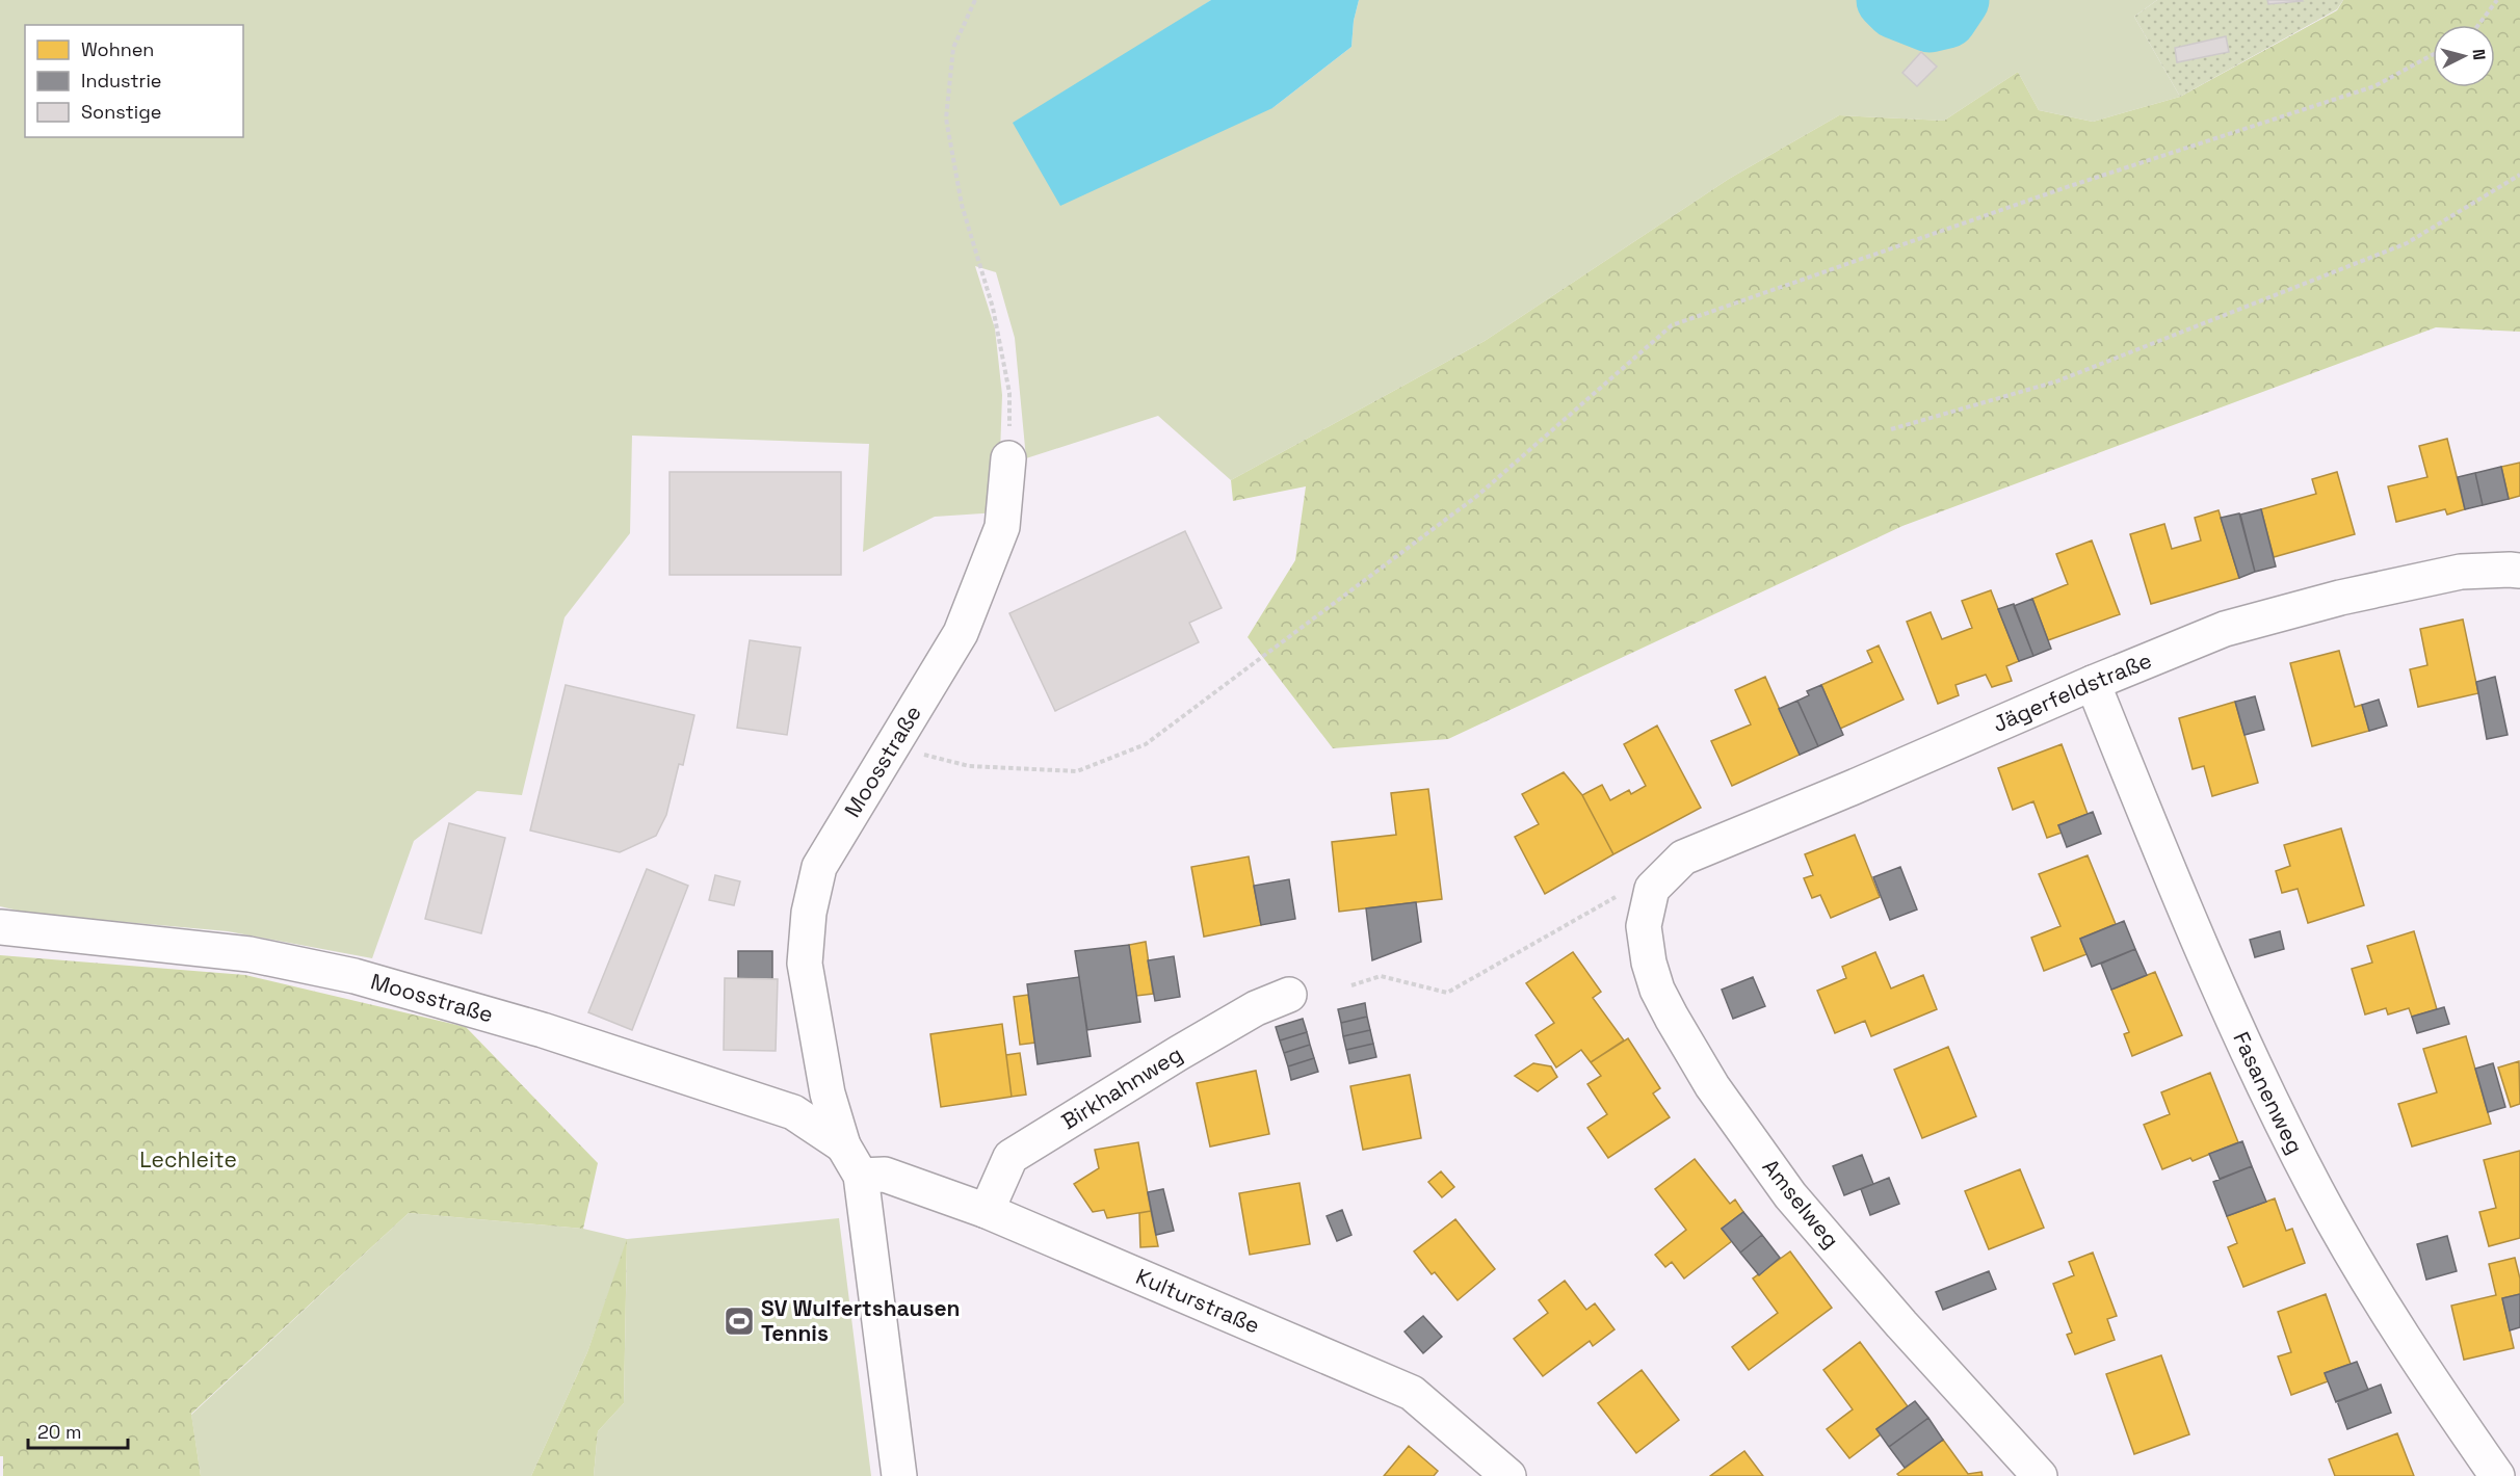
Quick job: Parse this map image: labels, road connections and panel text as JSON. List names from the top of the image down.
{
  "streets": {
    "street": [
      "Jägerfeldstraße",
      "Moosstraße",
      "Birkhahnweg",
      "Fasanenweg",
      "Amselweg",
      "Kulturstraße"
    ]
  },
  "crossings": [
    ["Jägerfeldstraße", "Fasanenweg"],
    ["Jägerfeldstraße", "Amselweg"],
    ["Moosstraße", "Kulturstraße"],
    ["Birkhahnweg", "Kulturstraße"]
  ],
  "parks": ["Lechleite"],
  "places": {
    "sports": ["SV Wulfertshausen Tennis"]
  },
  "legend": ["Wohnen", "Industrie", "Sonstige"],
  "scale_bar": "20 m",
  "north": "right"
}
